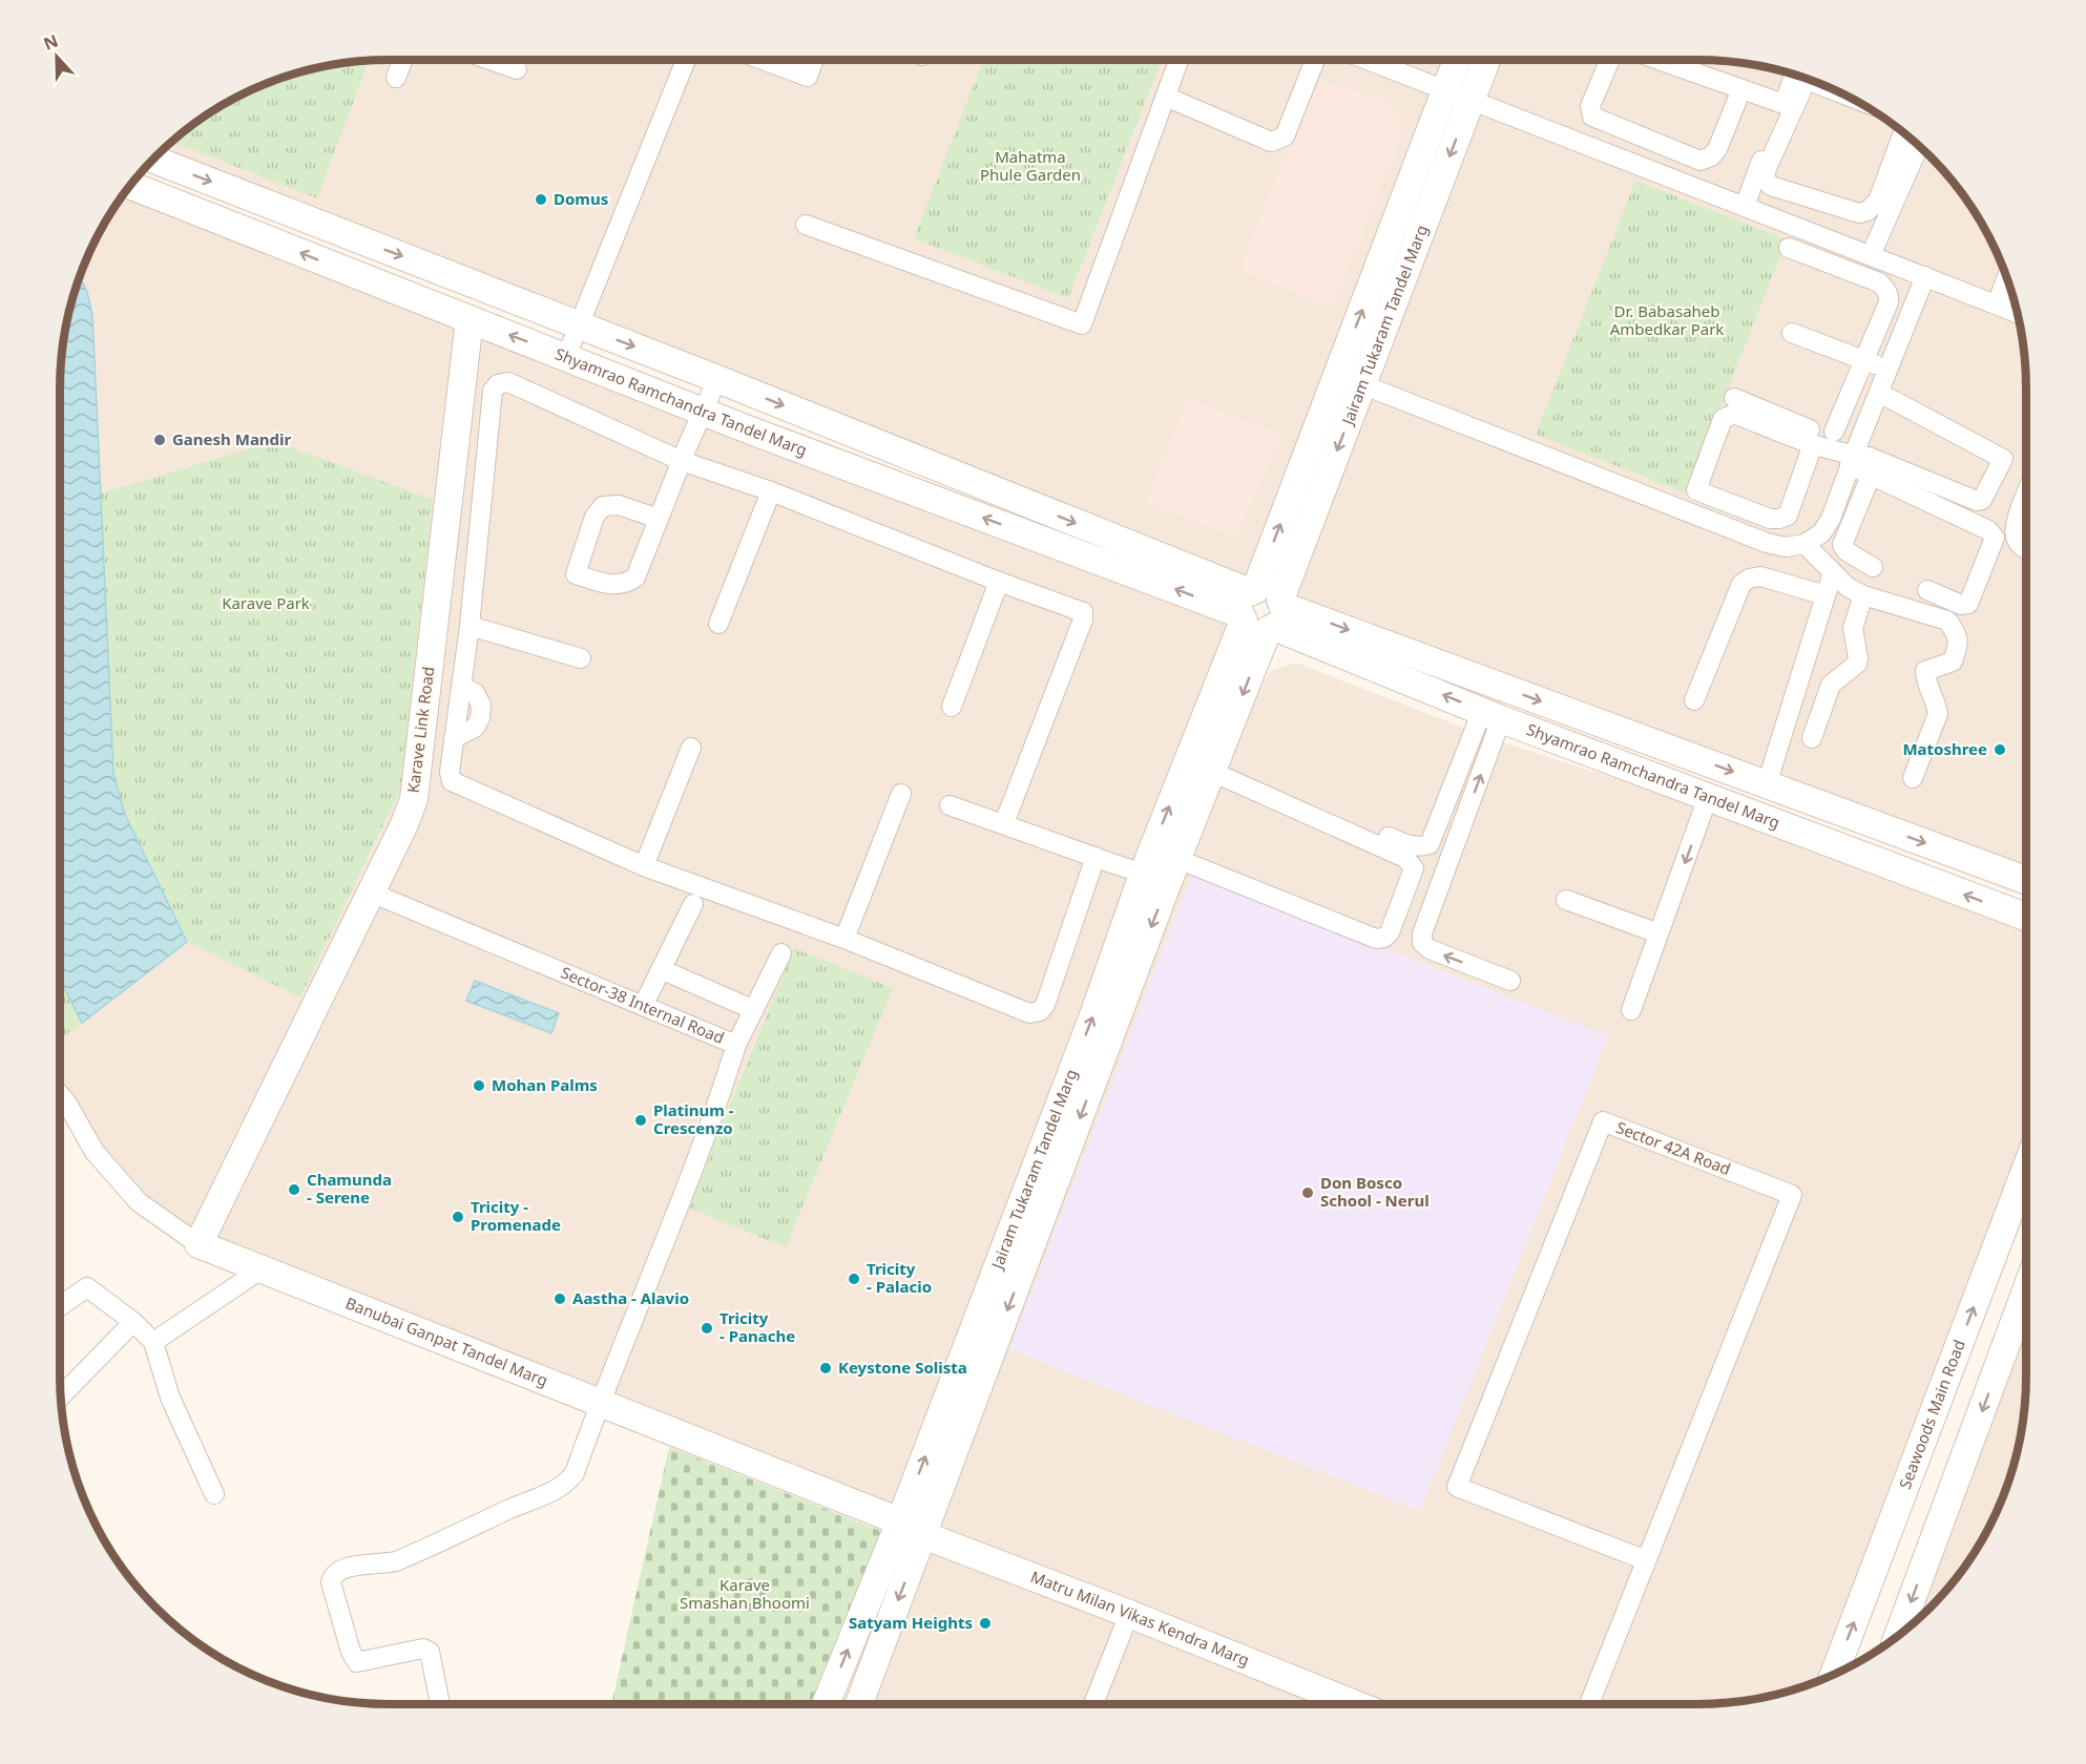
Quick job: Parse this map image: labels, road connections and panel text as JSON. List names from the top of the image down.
{
  "streets": {
    "street": [
      "Jairam Tukaram Tandel Marg",
      "Shyamrao Ramchandra Tandel Marg",
      "Karave Link Road",
      "Sector-38 Internal Road",
      "Sector 42A Road",
      "Banubai Ganpat Tandel Marg",
      "Seawoods Main Road",
      "Matru Milan Vikas Kendra Marg"
    ]
  },
  "crossings": [
    ["Jairam Tukaram Tandel Marg", "Shyamrao Ramchandra Tandel Marg"],
    ["Jairam Tukaram Tandel Marg", "Banubai Ganpat Tandel Marg"],
    ["Jairam Tukaram Tandel Marg", "Matru Milan Vikas Kendra Marg"],
    ["Shyamrao Ramchandra Tandel Marg", "Karave Link Road"],
    ["Karave Link Road", "Sector-38 Internal Road"],
    ["Karave Link Road", "Banubai Ganpat Tandel Marg"],
    ["Sector-38 Internal Road", "Banubai Ganpat Tandel Marg"],
    ["Banubai Ganpat Tandel Marg", "Matru Milan Vikas Kendra Marg"]
  ],
  "parks": [
    "Mahatma Phule Garden",
    "Dr. Babasaheb Ambedkar Park",
    "Karave Park",
    "Karave Smashan Bhoomi"
  ],
  "places": [
    "Domus",
    "Ganesh Mandir",
    "Matoshree",
    "Mohan Palms",
    "Platinum - Crescenzo",
    "Chamunda - Serene",
    "Don Bosco School - Nerul",
    "Tricity - Promenade",
    "Tricity - Palacio",
    "Aastha - Alavio",
    "Tricity - Panache",
    "Keystone Solista",
    "Satyam Heights"
  ],
  "north": "top"
}
